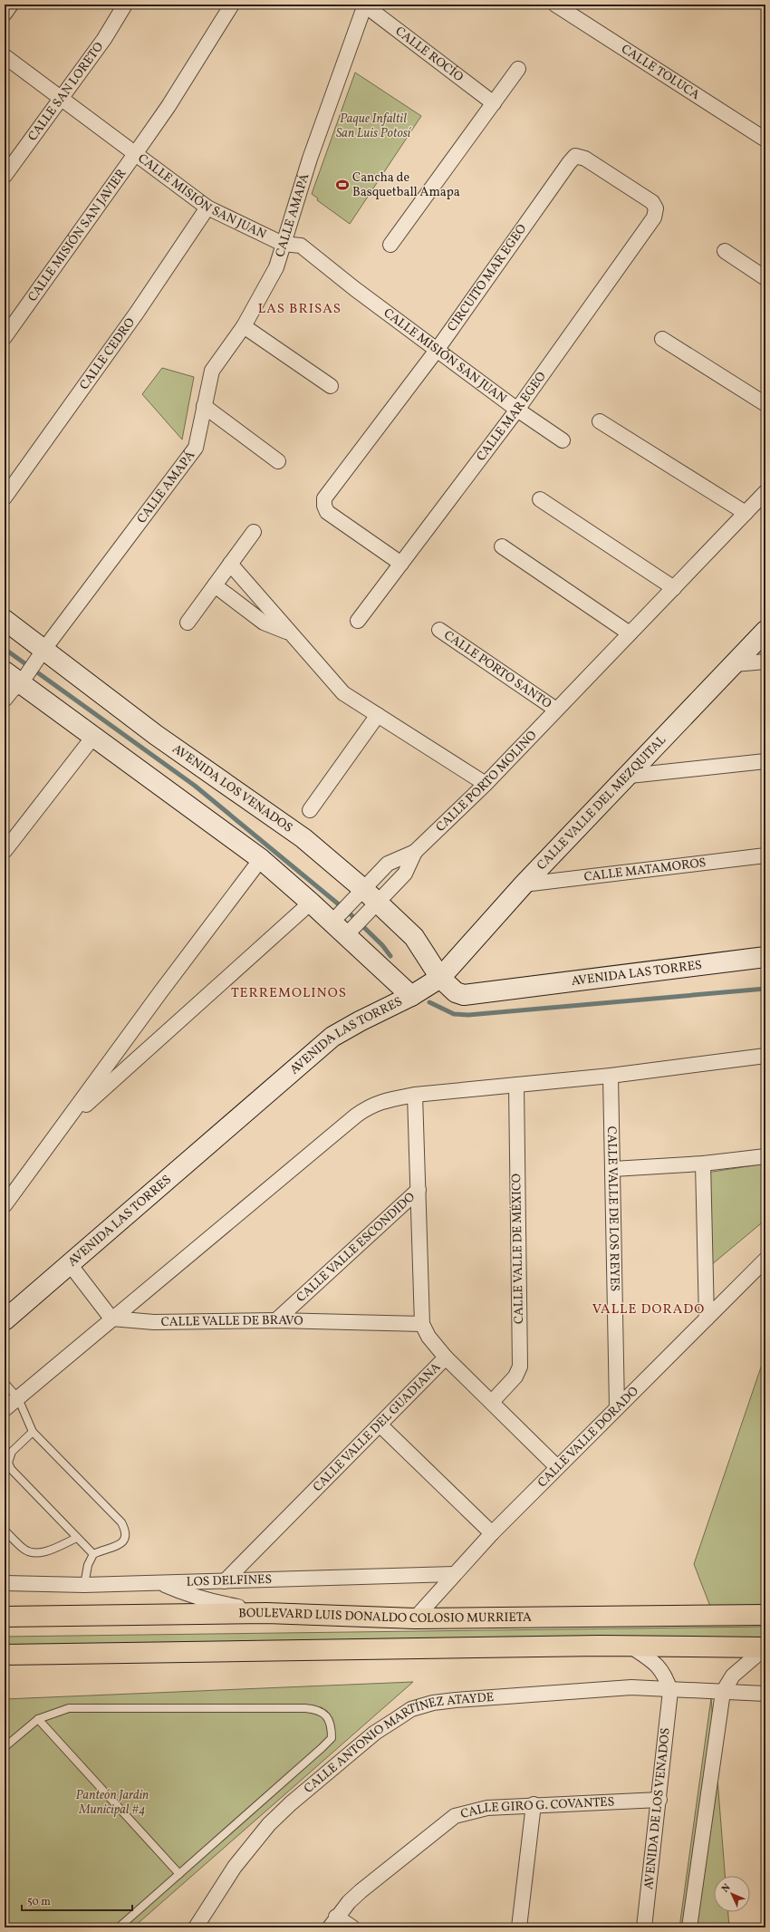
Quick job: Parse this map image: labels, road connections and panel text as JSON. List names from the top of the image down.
{
  "streets": {
    "highway": ["BOULEVARD LUIS DONALDO COLOSIO MURRIETA"],
    "street": [
      "CALLE ROCÍO",
      "CALLE TOLUCA",
      "CALLE SAN LORETO",
      "CALLE MISIÓN SAN JUAN",
      "CALLE AMAPÁ",
      "CALLE MISIÓN SAN JAVIER",
      "CIRCUITO MAR EGEO",
      "CALLE CEDRO",
      "CALLE MAR EGEO",
      "CALLE PORTO SANTO",
      "CALLE PORTO MOLINO",
      "AVENIDA LOS VENADOS",
      "CALLE VALLE DEL MEZQUITAL",
      "CALLE MATAMOROS",
      "AVENIDA LAS TORRES",
      "CALLE VALLE DE LOS REYES",
      "CALLE VALLE ESCONDIDO",
      "CALLE VALLE DE MÉXICO",
      "CALLE VALLE DE BRAVO",
      "CALLE VALLE DEL GUADIANA",
      "CALLE VALLE DORADO",
      "LOS DELFINES",
      "CALLE ANTONIO MARTÍNEZ ATAYDE",
      "CALLE GIRO G. COVANTES",
      "AVENIDA DE LOS VENADOS"
    ]
  },
  "crossings": [
    ["CALLE ROCÍO", "CALLE AMAPÁ"],
    ["CALLE SAN LORETO", "CALLE MISIÓN SAN JUAN"],
    ["CALLE MISIÓN SAN JUAN", "CALLE AMAPÁ"],
    ["CALLE MISIÓN SAN JUAN", "CALLE MISIÓN SAN JAVIER"],
    ["CALLE MISIÓN SAN JUAN", "CIRCUITO MAR EGEO"],
    ["CALLE MISIÓN SAN JUAN", "CALLE CEDRO"],
    ["CALLE MISIÓN SAN JUAN", "CALLE MAR EGEO"],
    ["CALLE AMAPÁ", "AVENIDA LOS VENADOS"],
    ["CIRCUITO MAR EGEO", "CALLE MAR EGEO"],
    ["CALLE PORTO SANTO", "CALLE PORTO MOLINO"],
    ["CALLE PORTO MOLINO", "AVENIDA LOS VENADOS"],
    ["AVENIDA LOS VENADOS", "CALLE VALLE DEL MEZQUITAL"],
    ["AVENIDA LOS VENADOS", "AVENIDA LAS TORRES"],
    ["CALLE VALLE DEL MEZQUITAL", "CALLE MATAMOROS"],
    ["CALLE VALLE DEL MEZQUITAL", "AVENIDA LAS TORRES"],
    ["CALLE VALLE DE LOS REYES", "CALLE VALLE DORADO"],
    ["CALLE VALLE ESCONDIDO", "CALLE VALLE DE BRAVO"],
    ["CALLE VALLE ESCONDIDO", "CALLE VALLE DEL GUADIANA"],
    ["CALLE VALLE DE BRAVO", "CALLE VALLE DEL GUADIANA"],
    ["CALLE VALLE DEL GUADIANA", "LOS DELFINES"],
    ["CALLE VALLE DORADO", "LOS DELFINES"],
    ["CALLE VALLE DORADO", "BOULEVARD LUIS DONALDO COLOSIO MURRIETA"],
    ["CALLE ANTONIO MARTÍNEZ ATAYDE", "AVENIDA DE LOS VENADOS"],
    ["CALLE GIRO G. COVANTES", "AVENIDA DE LOS VENADOS"]
  ],
  "districts": ["LAS BRISAS", "TERREMOLINOS", "VALLE DORADO"],
  "parks": ["Paque Infaltil San Luis Potosí", "Panteón Jardin Municipal #4"],
  "places": {
    "sports": ["Cancha de Basquetball Amapa"]
  },
  "scale_bar": "50 m",
  "north": "top left"
}
